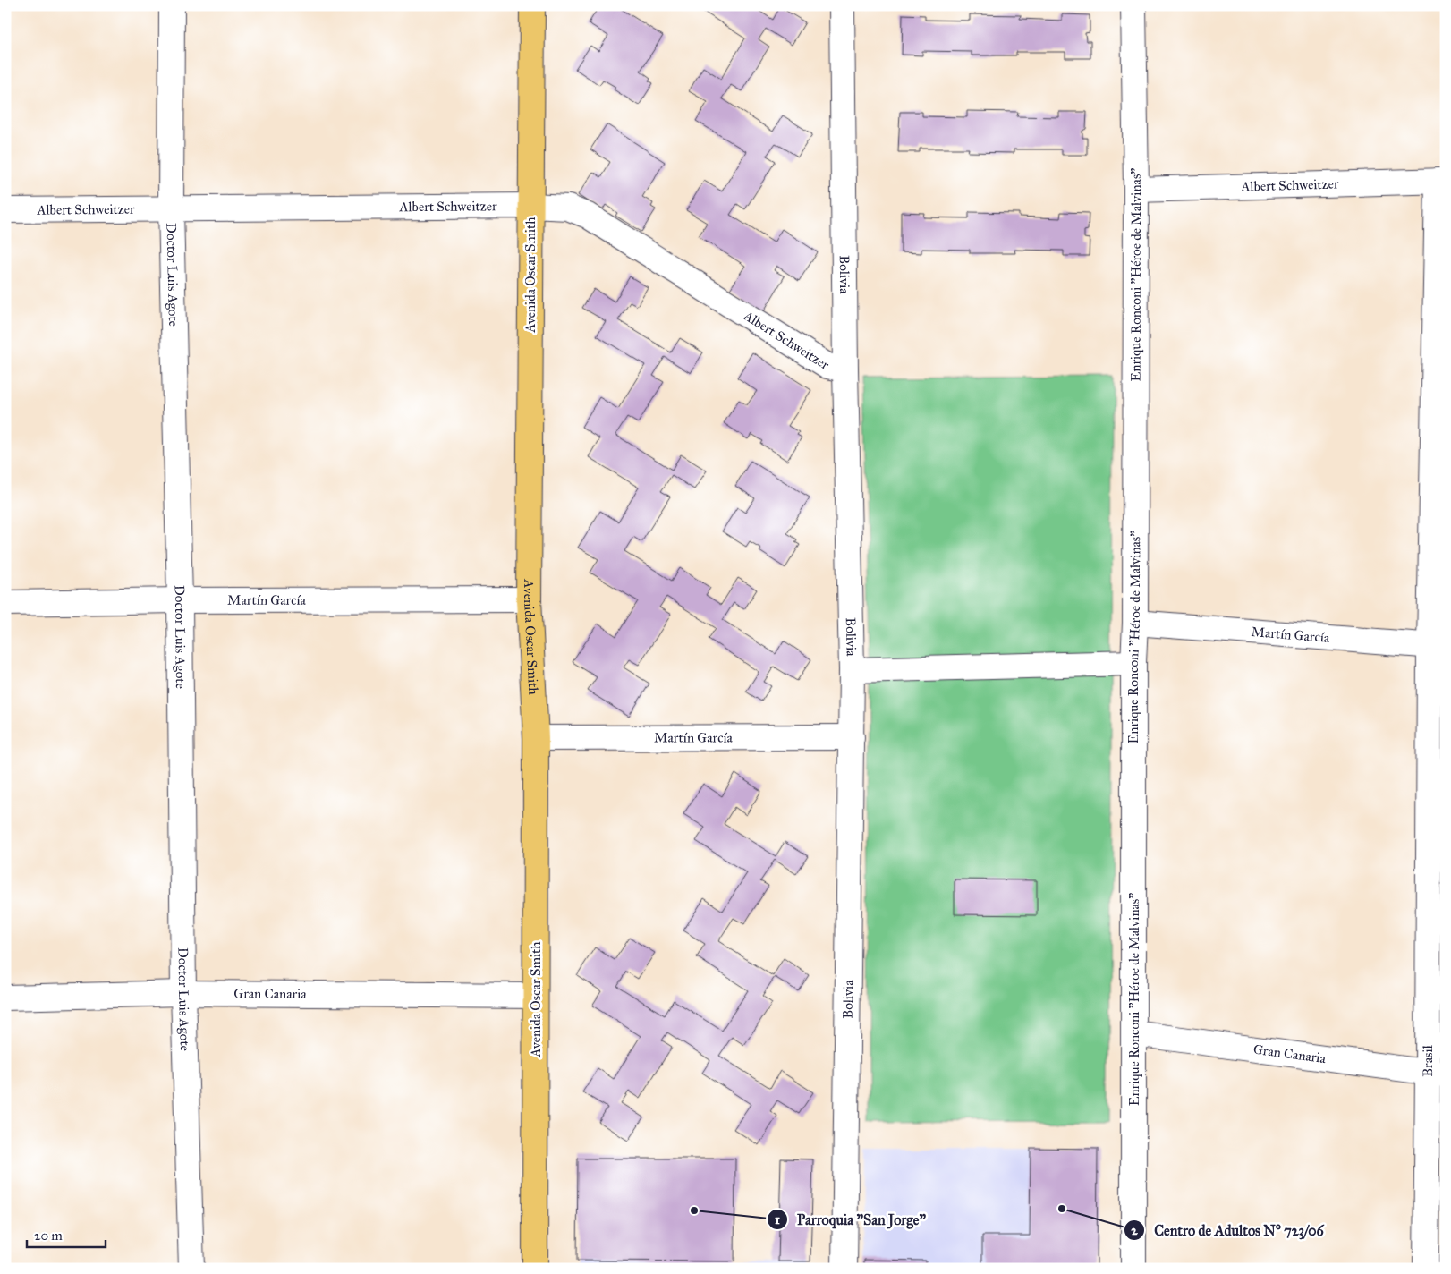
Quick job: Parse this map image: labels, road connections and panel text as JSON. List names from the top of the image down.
{
  "streets": {
    "main road": ["Avenida Oscar Smith"],
    "street": [
      "Albert Schweitzer",
      "Doctor Luis Agote",
      "Bolivia",
      "Enrique Ronconi \"Héroe de Malvinas\"",
      "Martín García",
      "Gran Canaria",
      "Brasil"
    ]
  },
  "crossings": [
    ["Albert Schweitzer", "Doctor Luis Agote"],
    ["Albert Schweitzer", "Avenida Oscar Smith"],
    ["Albert Schweitzer", "Bolivia"],
    ["Albert Schweitzer", "Enrique Ronconi \"Héroe de Malvinas\""],
    ["Albert Schweitzer", "Brasil"],
    ["Doctor Luis Agote", "Martín García"],
    ["Doctor Luis Agote", "Gran Canaria"],
    ["Avenida Oscar Smith", "Martín García"],
    ["Avenida Oscar Smith", "Gran Canaria"],
    ["Bolivia", "Martín García"],
    ["Enrique Ronconi \"Héroe de Malvinas\"", "Martín García"],
    ["Enrique Ronconi \"Héroe de Malvinas\"", "Gran Canaria"],
    ["Martín García", "Brasil"],
    ["Gran Canaria", "Brasil"]
  ],
  "places": ["Centro de Adultos N° 723/06", "Parroquia \"San Jorge\""],
  "scale_bar": "20 m"
}
